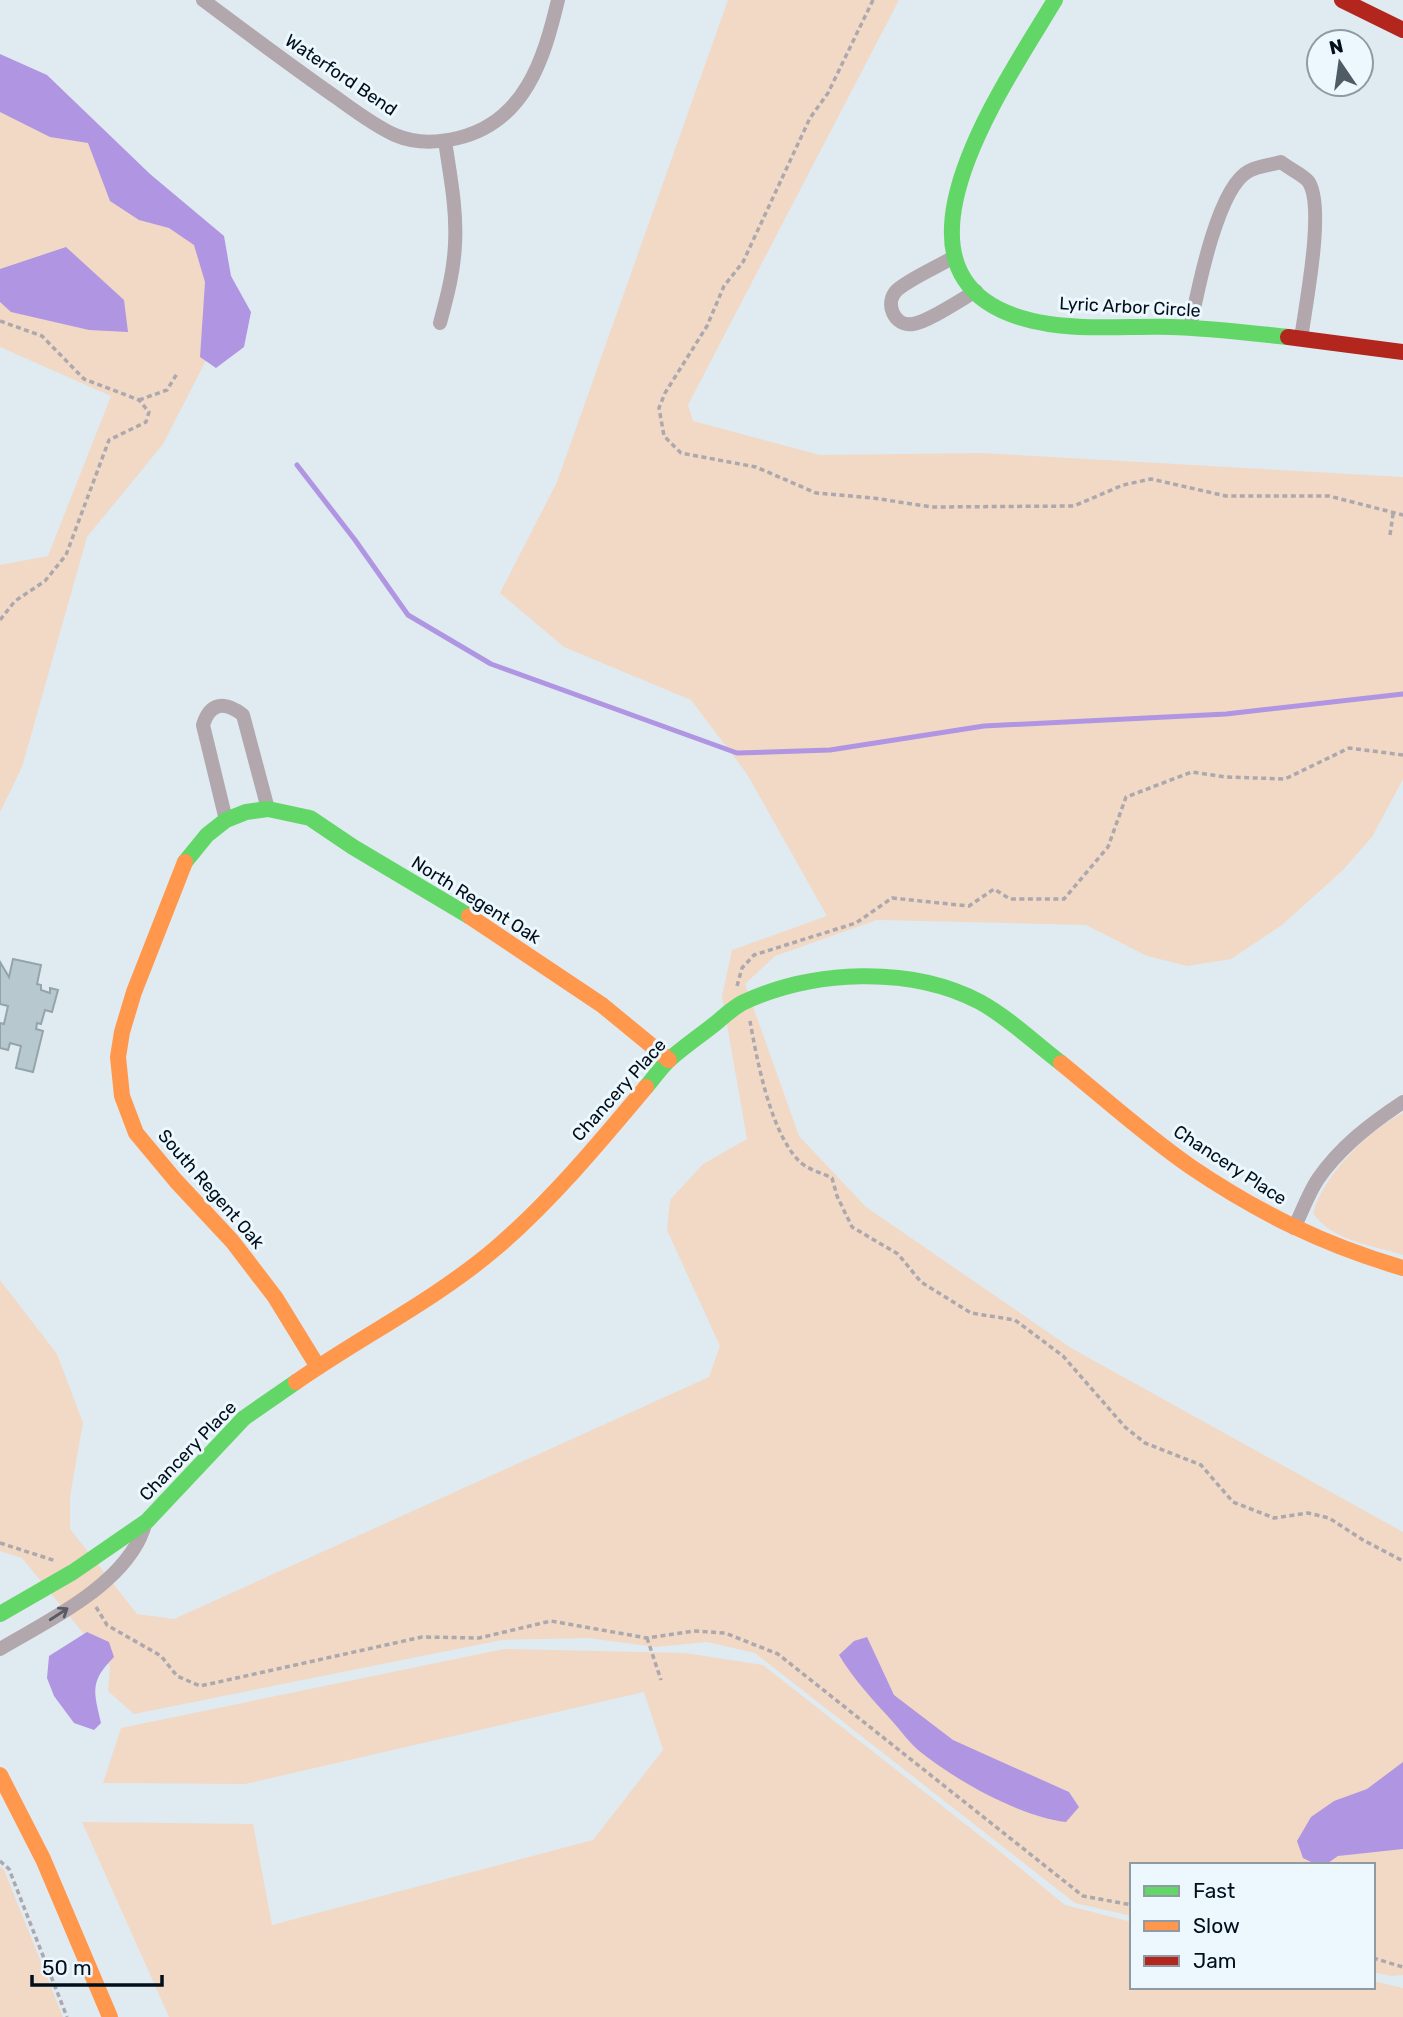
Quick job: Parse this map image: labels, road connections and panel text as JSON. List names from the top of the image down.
{
  "streets": {
    "street": [
      "Waterford Bend",
      "Lyric Arbor Circle",
      "North Regent Oak",
      "Chancery Place",
      "South Regent Oak"
    ]
  },
  "crossings": [
    ["North Regent Oak", "Chancery Place"],
    ["North Regent Oak", "South Regent Oak"],
    ["Chancery Place", "South Regent Oak"]
  ],
  "legend": ["Fast", "Slow", "Jam"],
  "scale_bar": "50 m",
  "north": "top"
}
